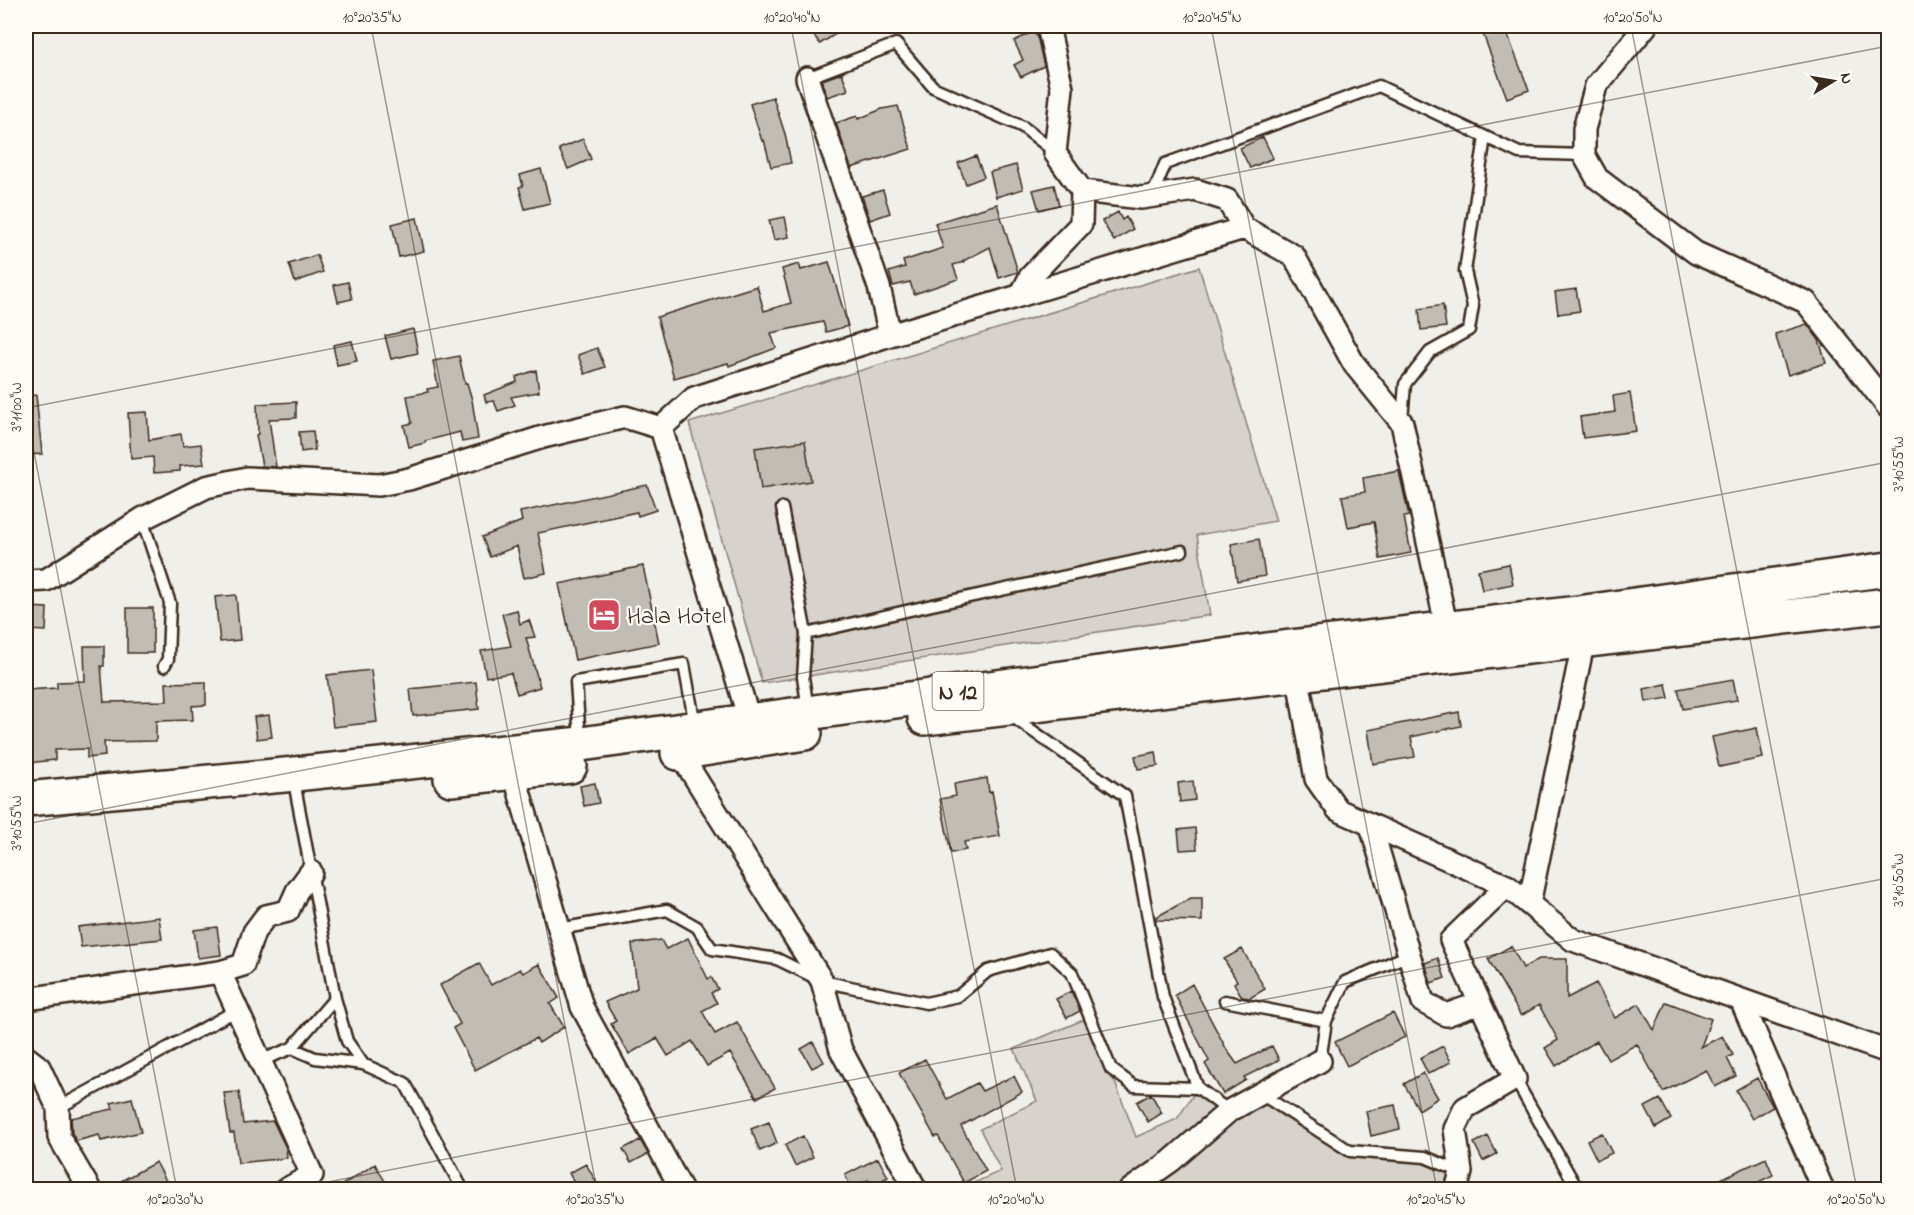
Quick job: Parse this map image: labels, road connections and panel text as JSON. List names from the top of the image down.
{
  "streets": {
    "main road": ["N 12"]
  },
  "places": {
    "hotel": ["Hala Hotel"]
  },
  "north": "right",
  "coordinates": [
    "10°20'35\"N",
    "10°20'40\"N",
    "10°20'45\"N",
    "10°20'50\"N",
    "3°11'00\"W",
    "3°10'55\"W",
    "3°10'50\"W",
    "10°20'30\"N"
  ]
}
